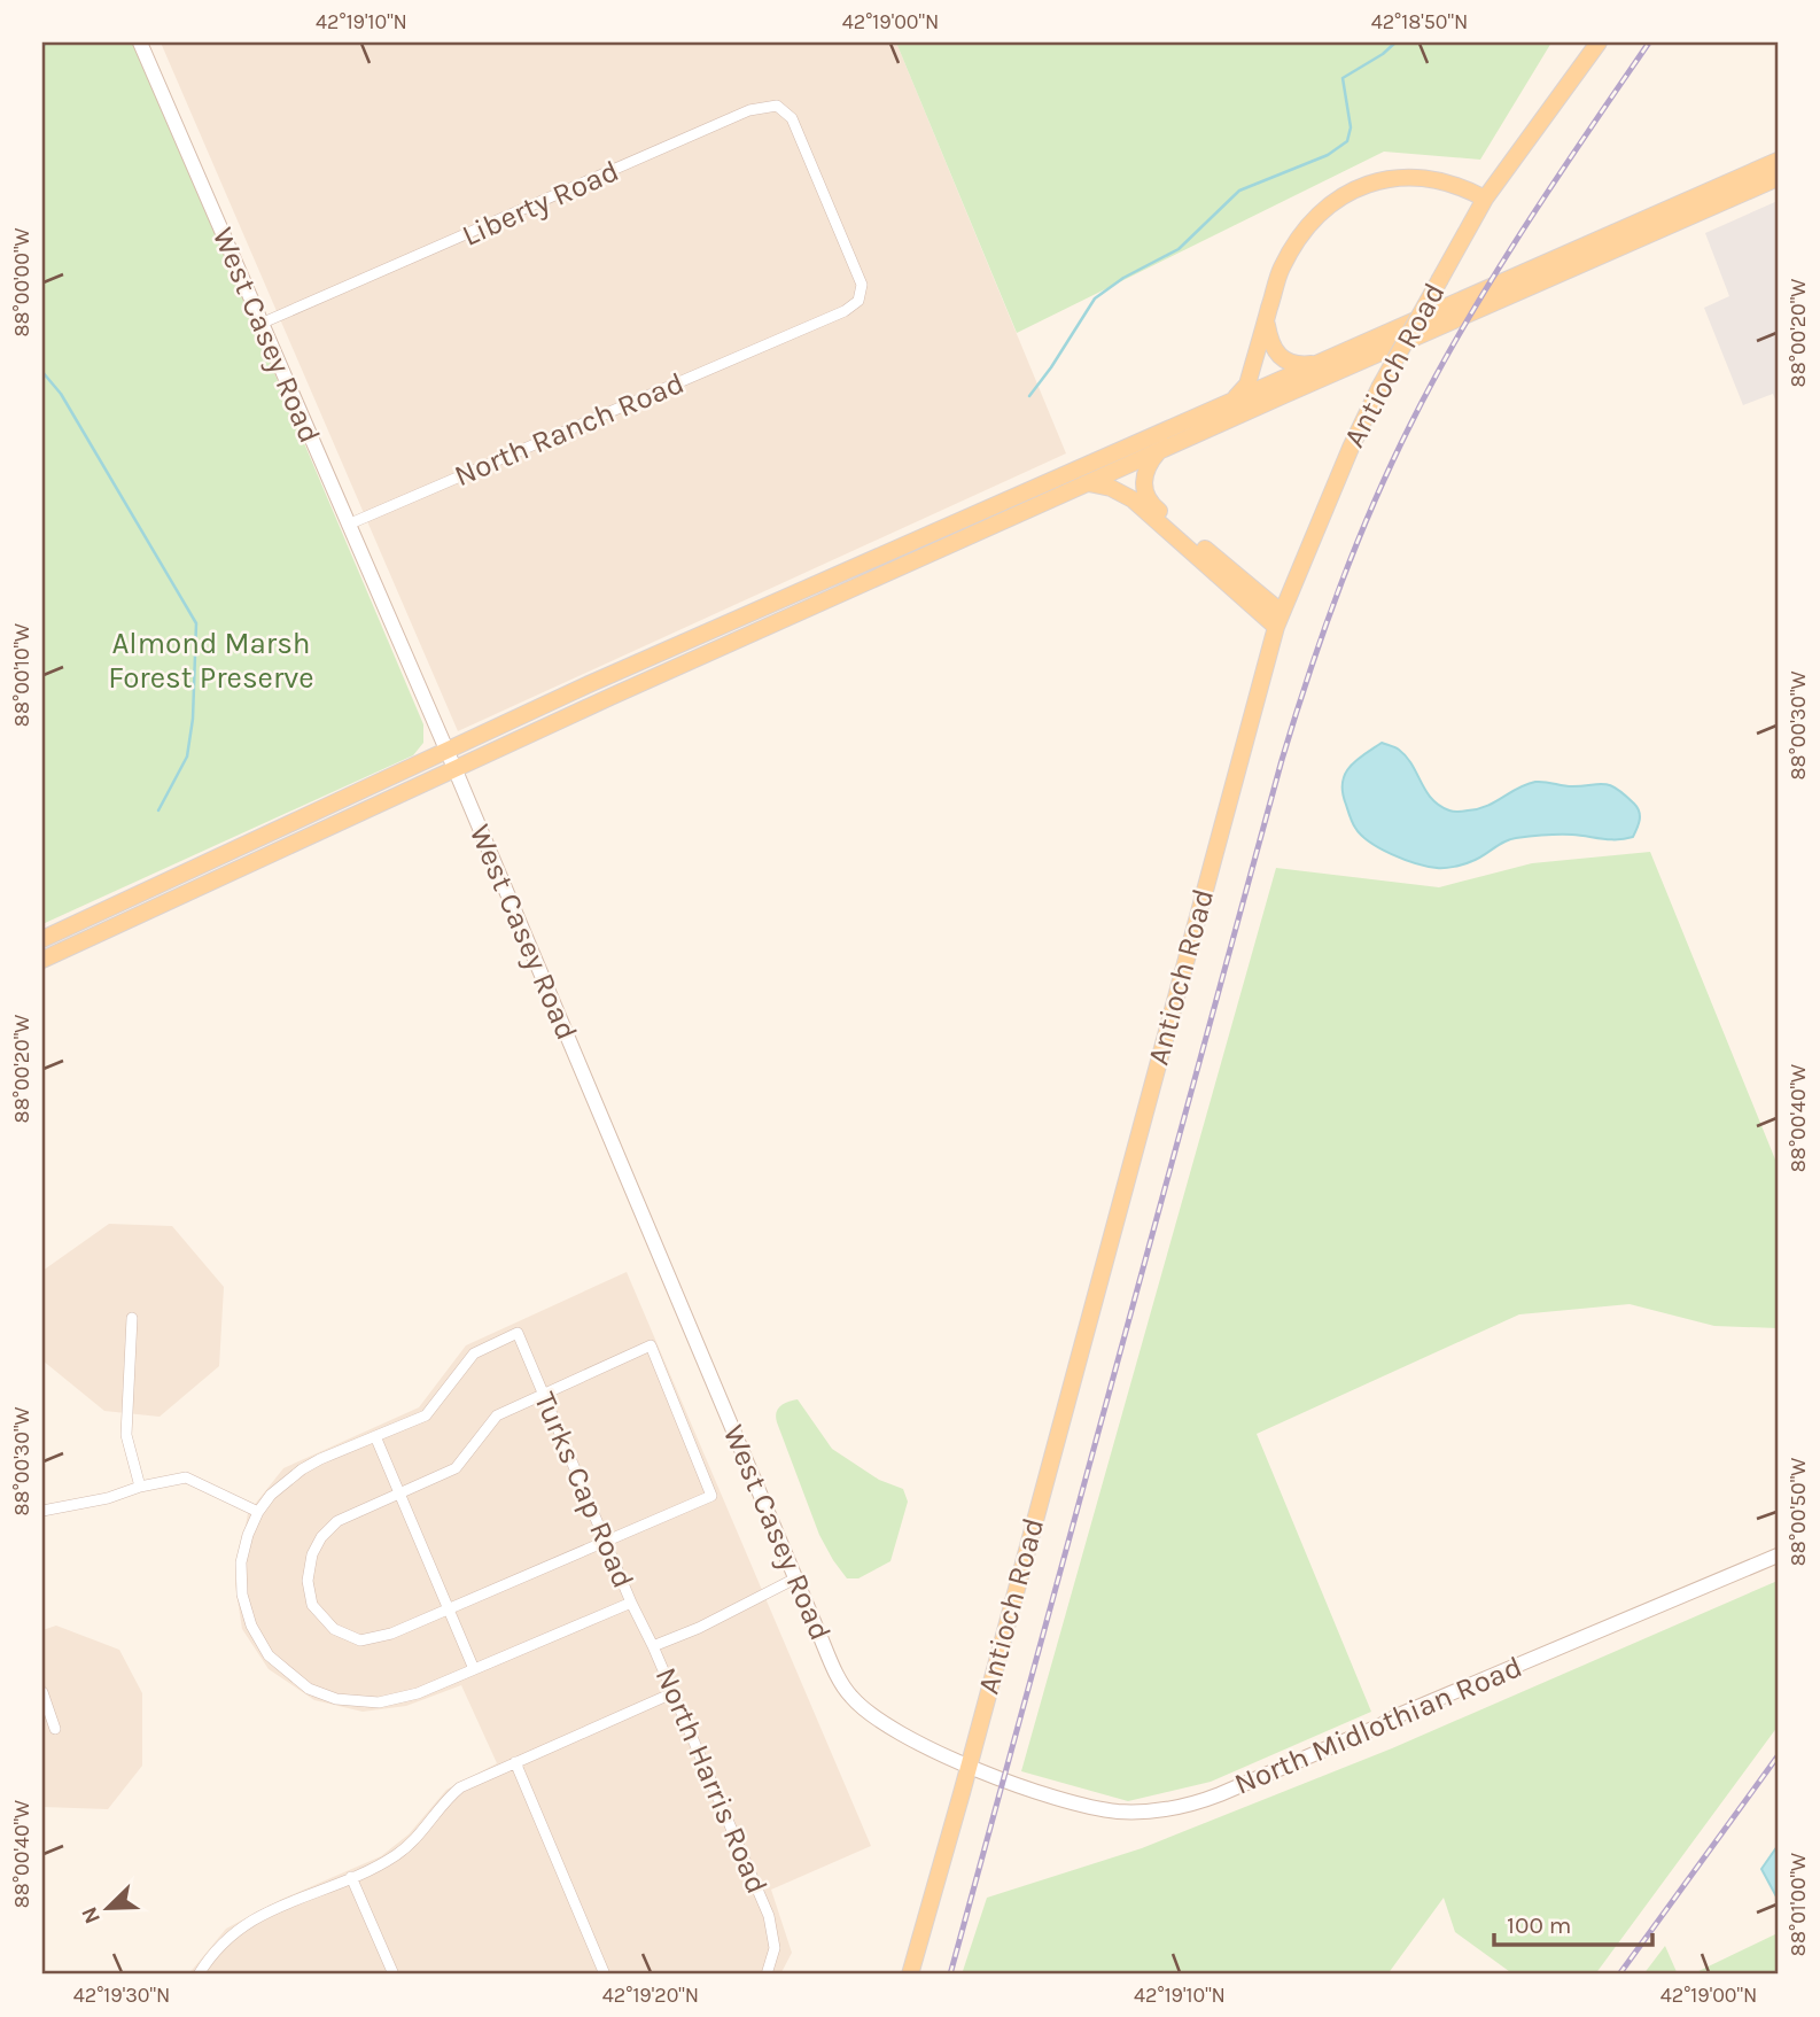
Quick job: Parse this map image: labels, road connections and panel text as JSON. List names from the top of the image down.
{
  "streets": {
    "main road": ["West Casey Road", "Antioch Road", "North Midlothian Road"],
    "street": [
      "Liberty Road",
      "North Ranch Road",
      "Turks Cap Road",
      "North Harris Road"
    ]
  },
  "crossings": [
    ["Liberty Road", "West Casey Road"],
    ["Liberty Road", "North Ranch Road"],
    ["West Casey Road", "Antioch Road"],
    ["West Casey Road", "North Ranch Road"],
    ["West Casey Road", "North Midlothian Road"],
    ["West Casey Road", "North Harris Road"],
    ["Antioch Road", "North Midlothian Road"],
    ["Turks Cap Road", "North Harris Road"]
  ],
  "parks": ["Almond Marsh Forest Preserve"],
  "scale_bar": "100 m",
  "north": "bottom left",
  "coordinates": [
    "42°19'10\"N",
    "42°19'00\"N",
    "42°18'50\"N",
    "88°00'00\"W",
    "88°00'20\"W",
    "88°00'10\"W",
    "88°00'30\"W",
    "88°00'40\"W",
    "88°00'50\"W",
    "88°01'00\"W",
    "42°19'30\"N",
    "42°19'20\"N"
  ]
}
